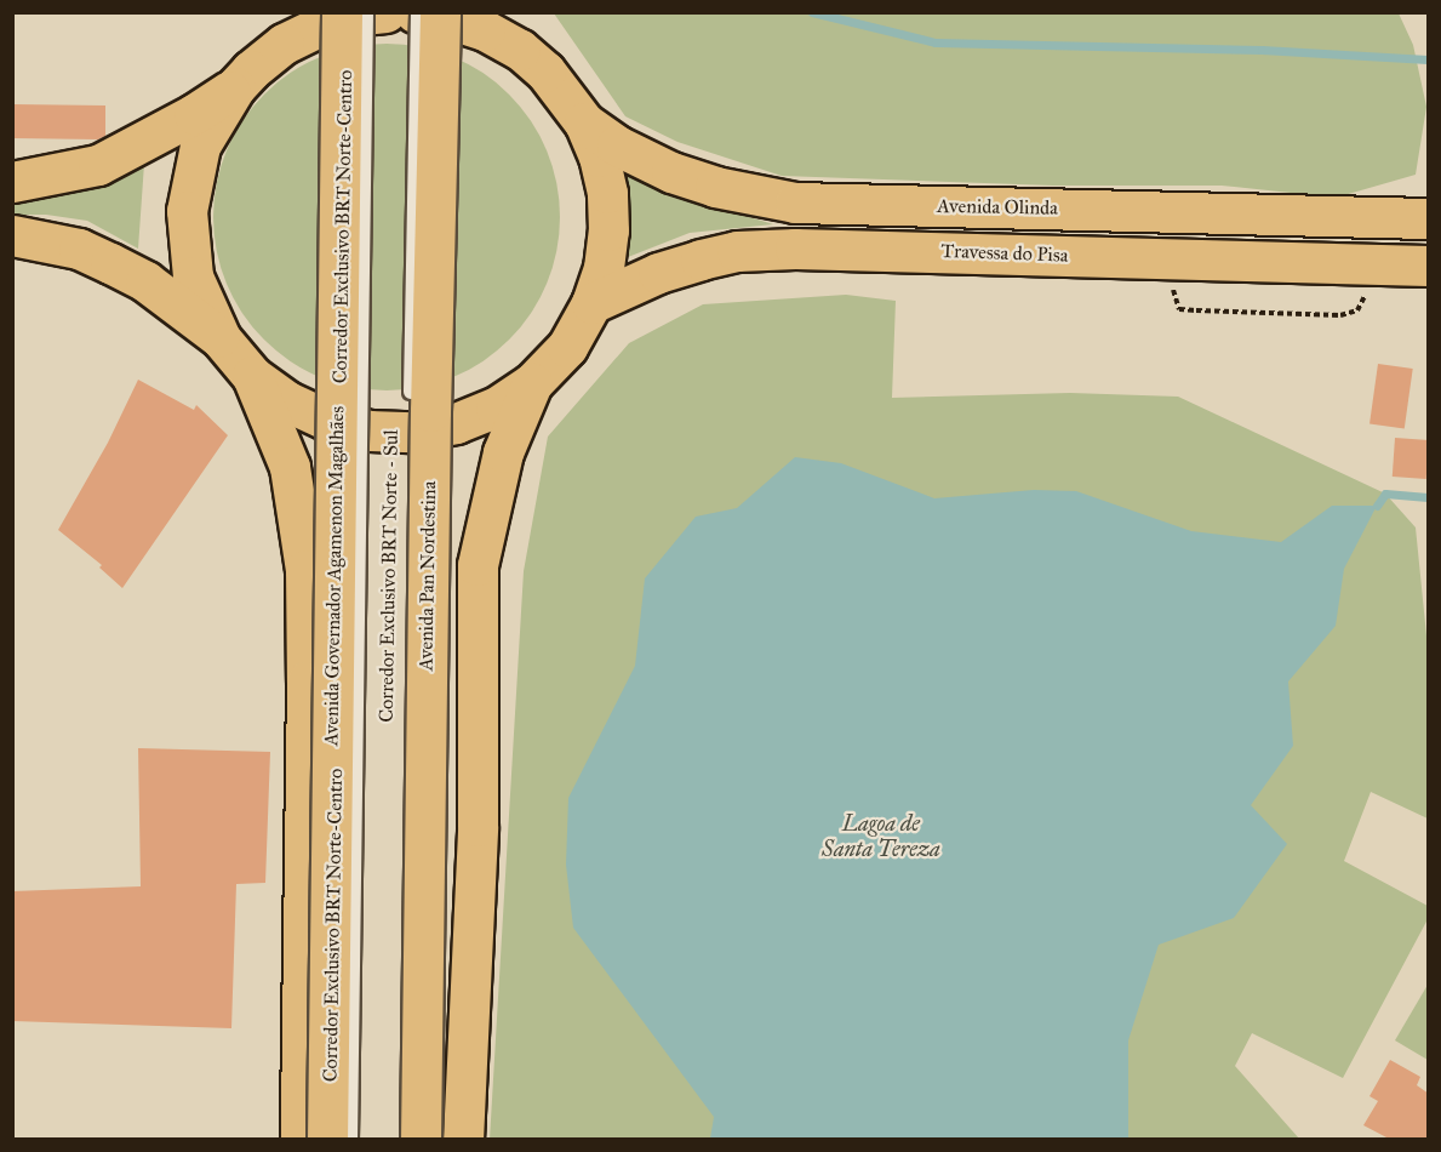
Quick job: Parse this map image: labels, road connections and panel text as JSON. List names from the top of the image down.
{
  "streets": {
    "main road": [
      "Avenida Olinda",
      "Travessa do Pisa",
      "Avenida Governador Agamenon Magalhães",
      "Avenida Pan Nordestina"
    ],
    "lane": ["Corredor Exclusivo BRT Norte-Centro", "Corredor Exclusivo BRT Norte - Sul"]
  },
  "water": ["Lagoa de Santa Tereza"]
}
